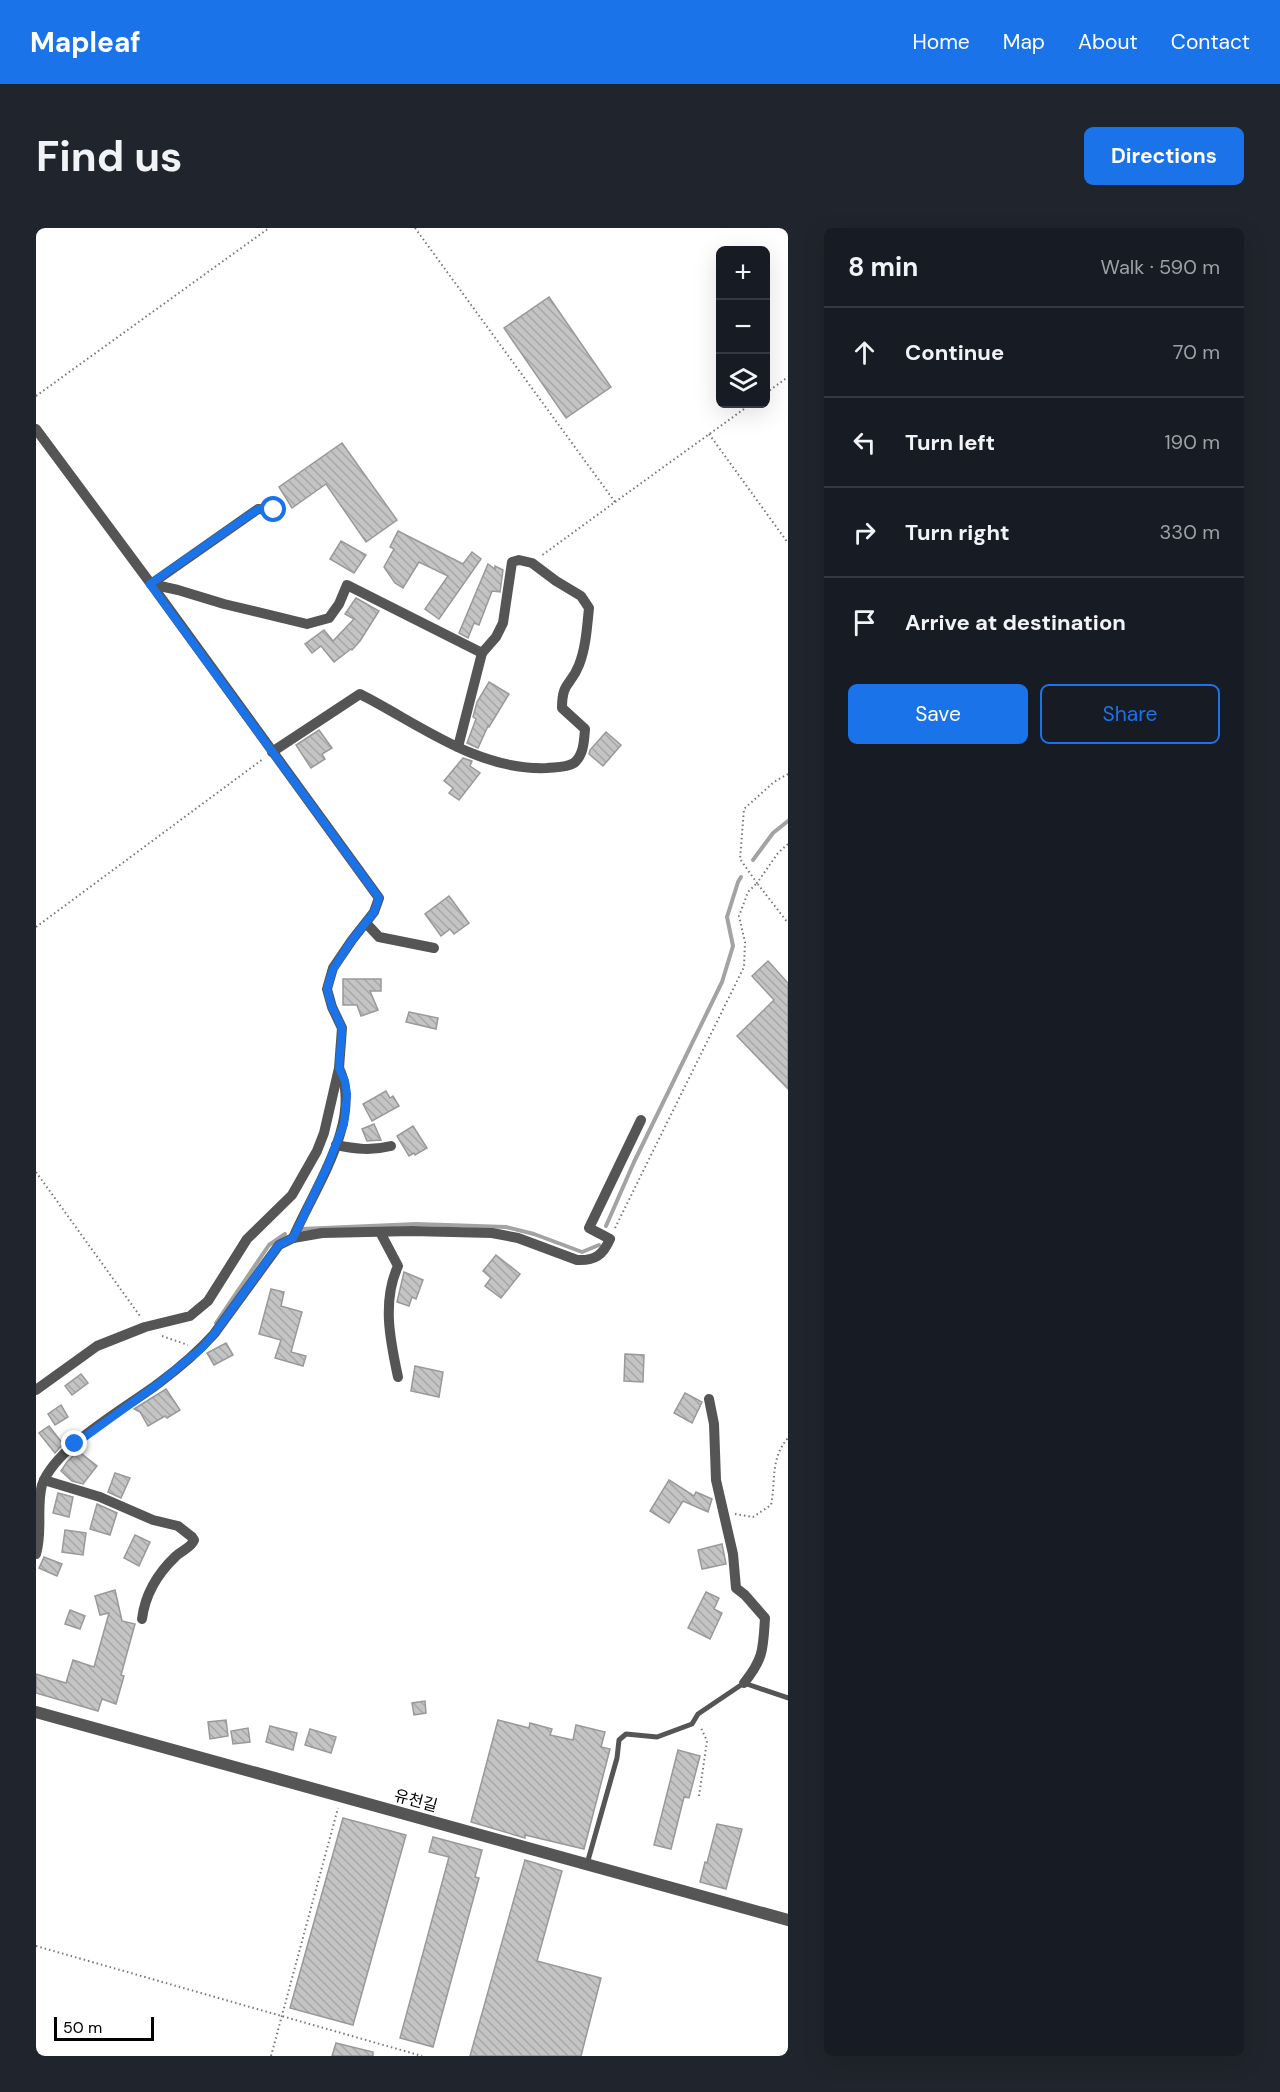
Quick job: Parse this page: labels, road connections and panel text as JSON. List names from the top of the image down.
{
  "streets": {
    "street": ["유천길"]
  },
  "scale_bar": "50 m",
  "page": {
    "header": "Mapleaf",
    "nav": [
      "Home",
      "Map",
      "About",
      "Contact"
    ],
    "buttons": [
      "Directions",
      ["Save", "Share"]
    ],
    "title": "Find us",
    "heading": ["8 min", "Walk · 590 m"],
    "map_buttons": ["+", "−"],
    "list": [
      ["Continue", "70 m"],
      ["Turn left", "190 m"],
      ["Turn right", "330 m"],
      "Arrive at destination"
    ],
    "scale": "50 m"
  }
}
